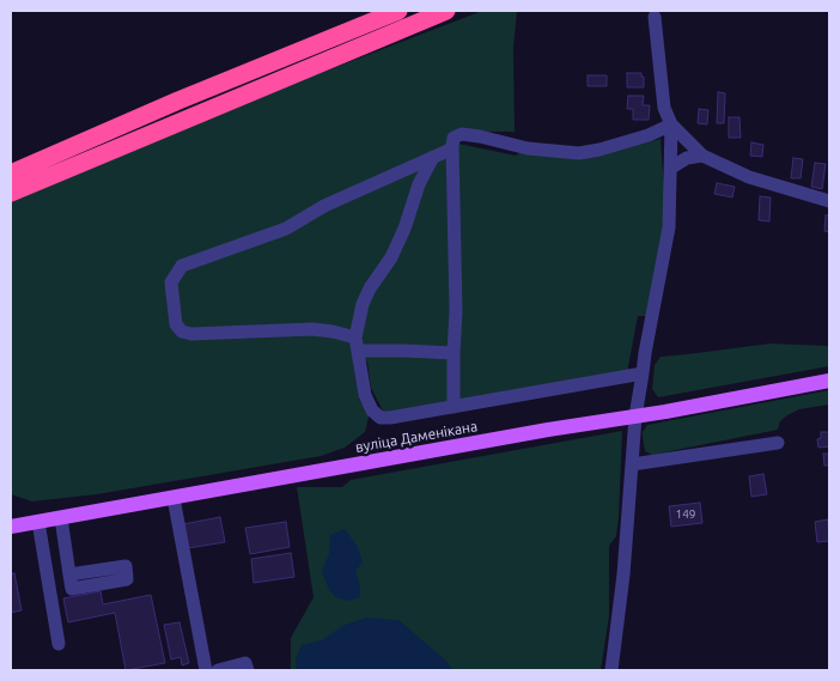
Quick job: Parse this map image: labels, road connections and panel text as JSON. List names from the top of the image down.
{
  "streets": {
    "main road": ["вуліца Даменікана"]
  },
  "house_numbers": ["149"]
}
